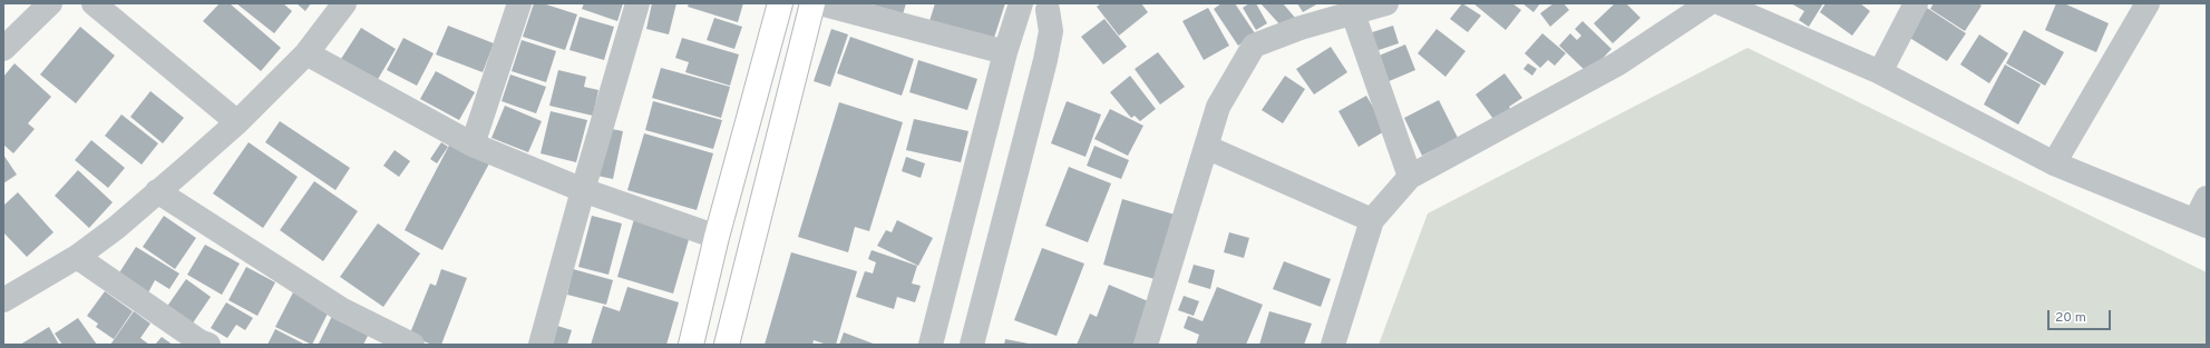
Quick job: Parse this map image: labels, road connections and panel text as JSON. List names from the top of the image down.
{
  "scale_bar": "20 m"
}
